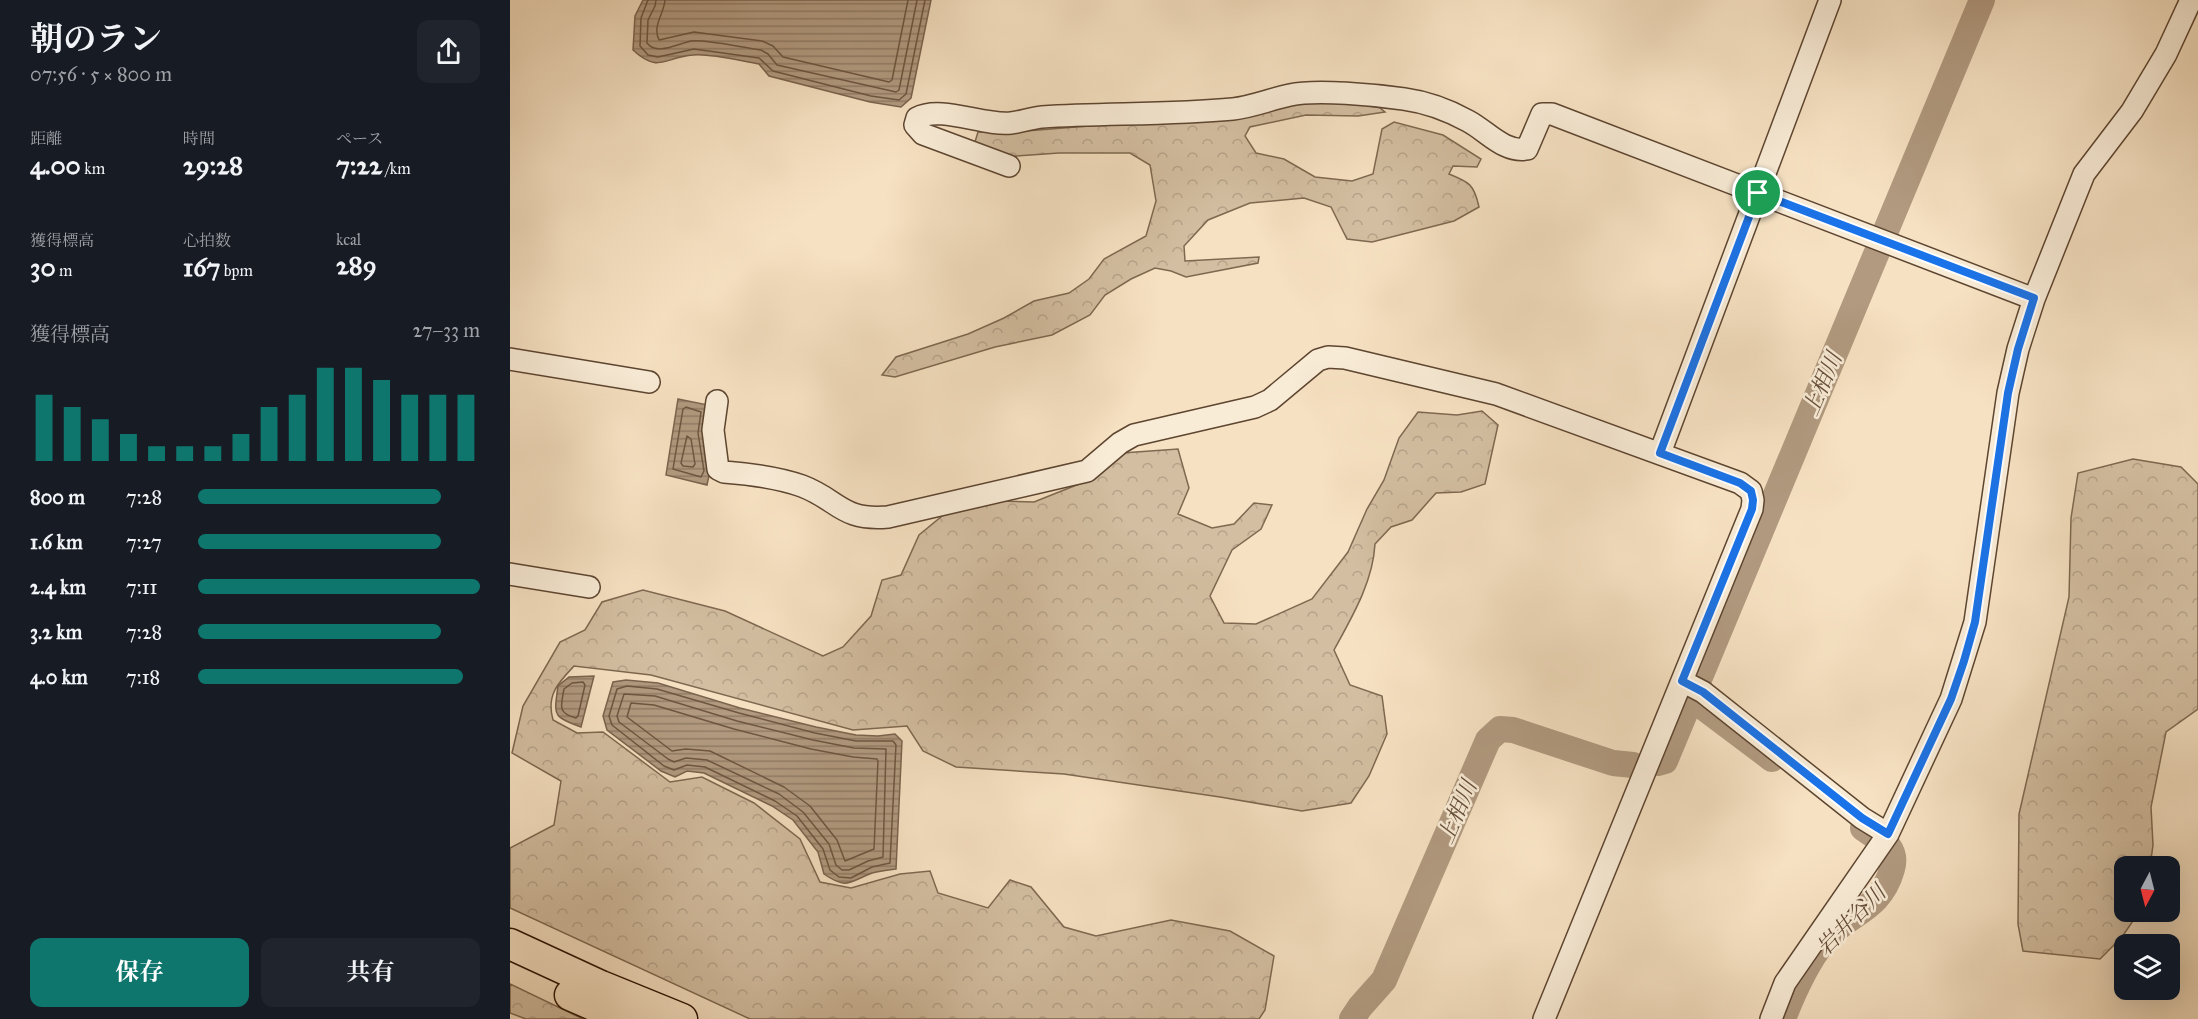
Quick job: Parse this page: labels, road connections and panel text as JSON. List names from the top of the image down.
{
  "water": ["上相川", "岩井谷川"],
  "north": "bottom",
  "page": {
    "heading": ["朝のラン", "07:56 · 5 × 800 m"],
    "stats": [
      ["距離", "4.00 km"],
      ["時間", "29:28"],
      ["ペース", "7:22 /km"],
      ["獲得標高", "30 m"],
      ["心拍数", "167 bpm"],
      ["kcal", "289"]
    ],
    "chart": ["獲得標高", "27–33 m"],
    "list": [
      {
        "name": "800 m",
        "note": "7:28"
      },
      {
        "name": "1.6 km",
        "note": "7:27"
      },
      {
        "name": "2.4 km",
        "note": "7:11"
      },
      {
        "name": "3.2 km",
        "note": "7:28"
      },
      {
        "name": "4.0 km",
        "note": "7:18"
      }
    ],
    "buttons": ["保存", "共有"]
  }
}
